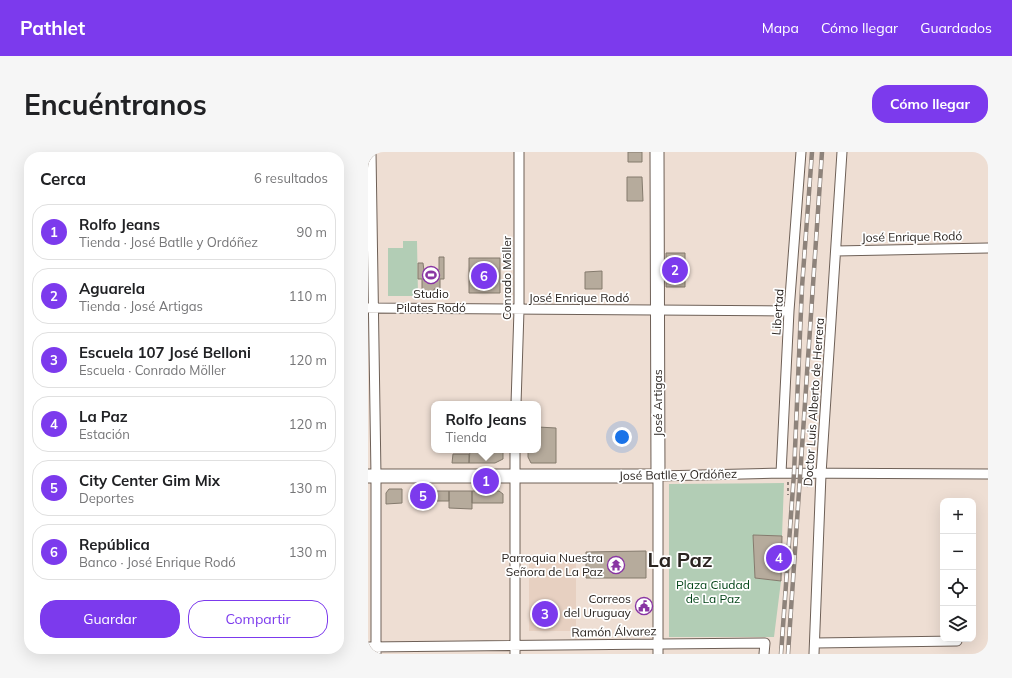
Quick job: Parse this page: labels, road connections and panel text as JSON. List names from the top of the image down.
{
  "streets": {
    "street": [
      "José Enrique Rodó",
      "Conrado Möller",
      "Libertad",
      "Doctor Luis Alberto de Herrera",
      "José Artigas",
      "José Batlle y Ordóñez",
      "Ramón Álvarez"
    ]
  },
  "crossings": [
    ["José Enrique Rodó", "Conrado Möller"],
    ["José Enrique Rodó", "Libertad"],
    ["José Enrique Rodó", "Doctor Luis Alberto de Herrera"],
    ["José Enrique Rodó", "José Artigas"],
    ["Libertad", "José Batlle y Ordóñez"],
    ["Doctor Luis Alberto de Herrera", "José Batlle y Ordóñez"],
    ["José Artigas", "José Batlle y Ordóñez"],
    ["José Artigas", "Ramón Álvarez"]
  ],
  "districts": ["La Paz"],
  "parks": ["Plaza Ciudad de La Paz"],
  "places": {
    "sports": ["Studio Pilates Rodó"],
    "temple": ["Parroquia Nuestra Señora de La Paz"],
    "public building": ["Correos del Uruguay"]
  },
  "page": {
    "header": "Pathlet",
    "nav": ["Mapa", "Cómo llegar", "Guardados"],
    "buttons": [
      "Cómo llegar",
      ["Guardar", "Compartir"]
    ],
    "title": "Encuéntranos",
    "heading": ["Cerca", "6 resultados"],
    "list": [
      {
        "mark": "1",
        "name": "Rolfo Jeans",
        "note": "Tienda · José Batlle y Ordóñez",
        "value": "90 m"
      },
      {
        "mark": "2",
        "name": "Aguarela",
        "note": "Tienda · José Artigas",
        "value": "110 m"
      },
      {
        "mark": "3",
        "name": "Escuela 107 José Belloni",
        "note": "Escuela · Conrado Möller",
        "value": "120 m"
      },
      {
        "mark": "4",
        "name": "La Paz",
        "note": "Estación",
        "value": "120 m"
      },
      {
        "mark": "5",
        "name": "City Center Gim Mix",
        "note": "Deportes",
        "value": "130 m"
      },
      {
        "mark": "6",
        "name": "República",
        "note": "Banco · José Enrique Rodó",
        "value": "130 m"
      }
    ],
    "pins": [
      "2",
      "6",
      "1",
      "5",
      "4",
      "3"
    ],
    "popup": ["Rolfo Jeans", "Tienda"],
    "map_buttons": ["+", "−"]
  }
}
